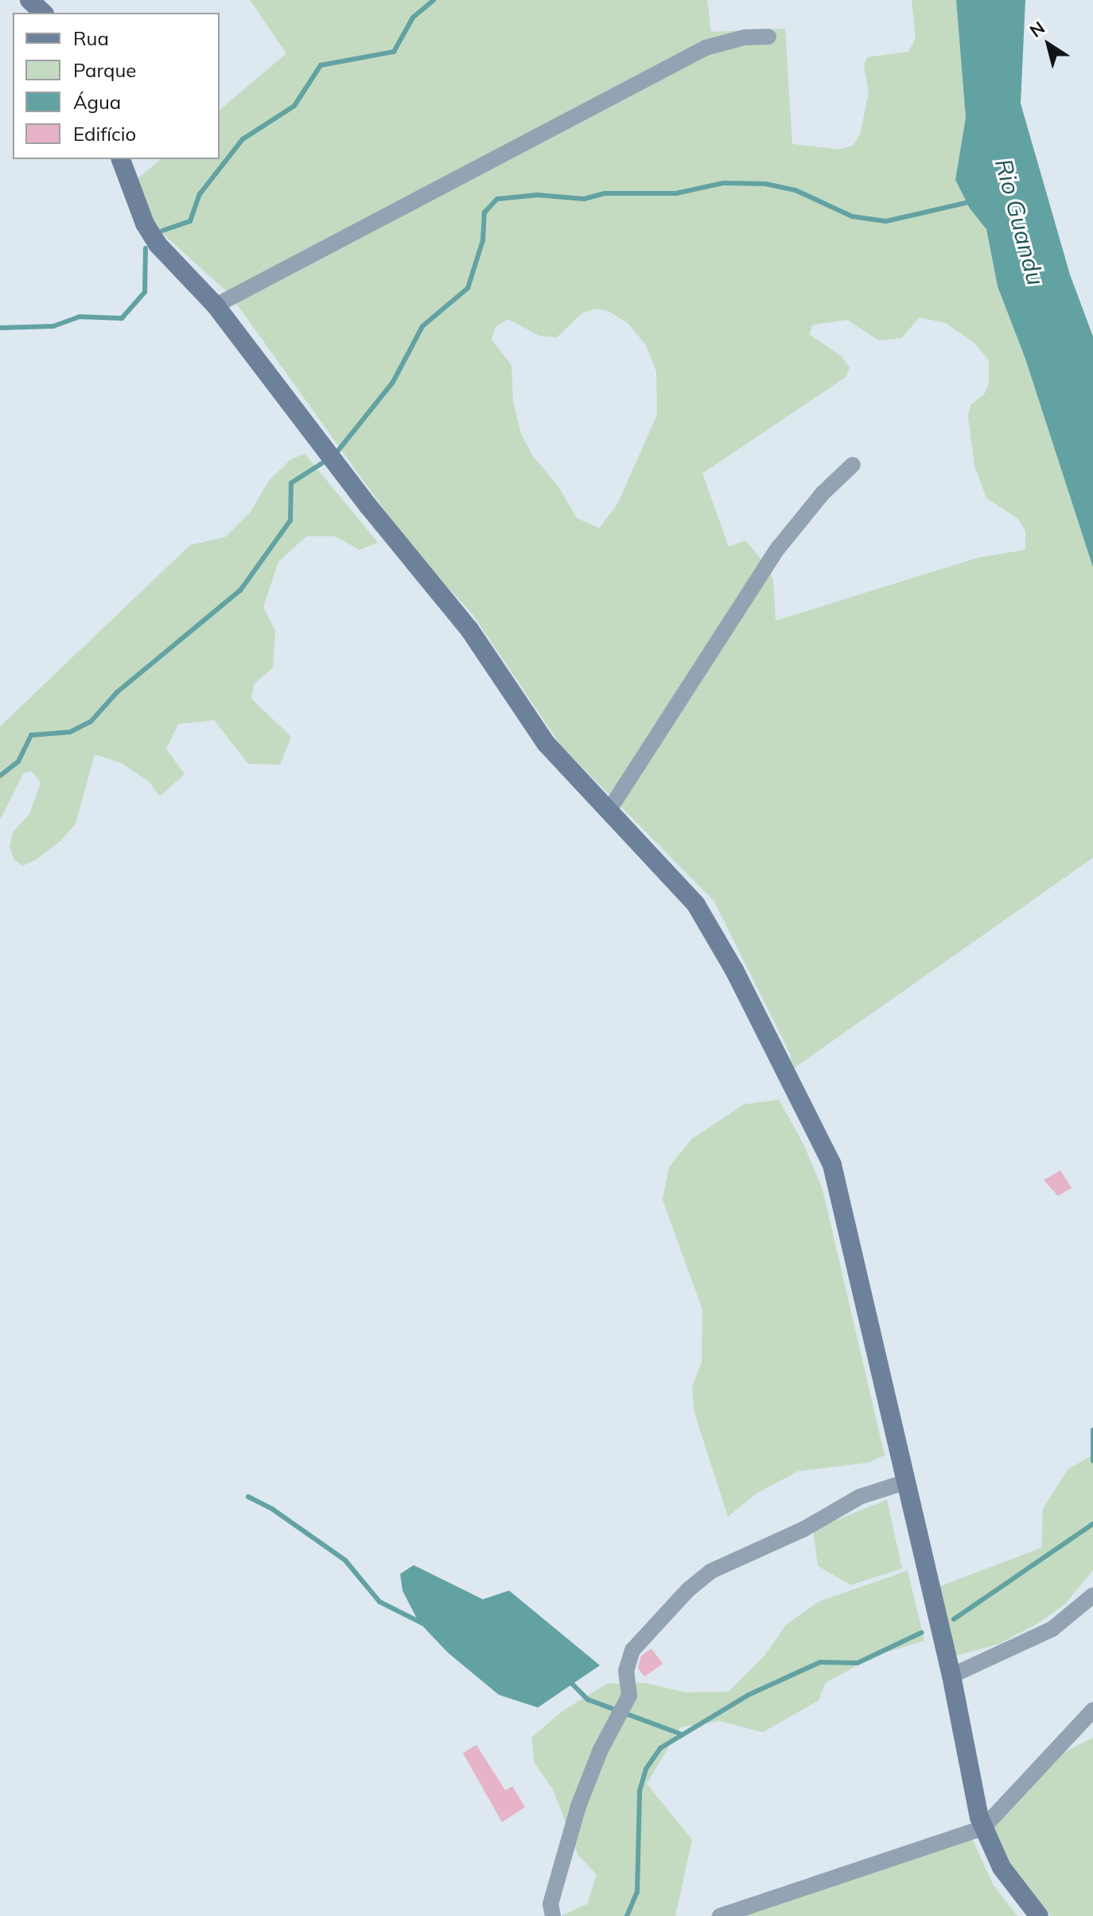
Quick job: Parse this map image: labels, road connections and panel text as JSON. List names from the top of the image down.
{
  "water": ["Rio Guandu"],
  "legend": [
    "Rua",
    "Parque",
    "Água",
    "Edifício"
  ],
  "north": "top left"
}
